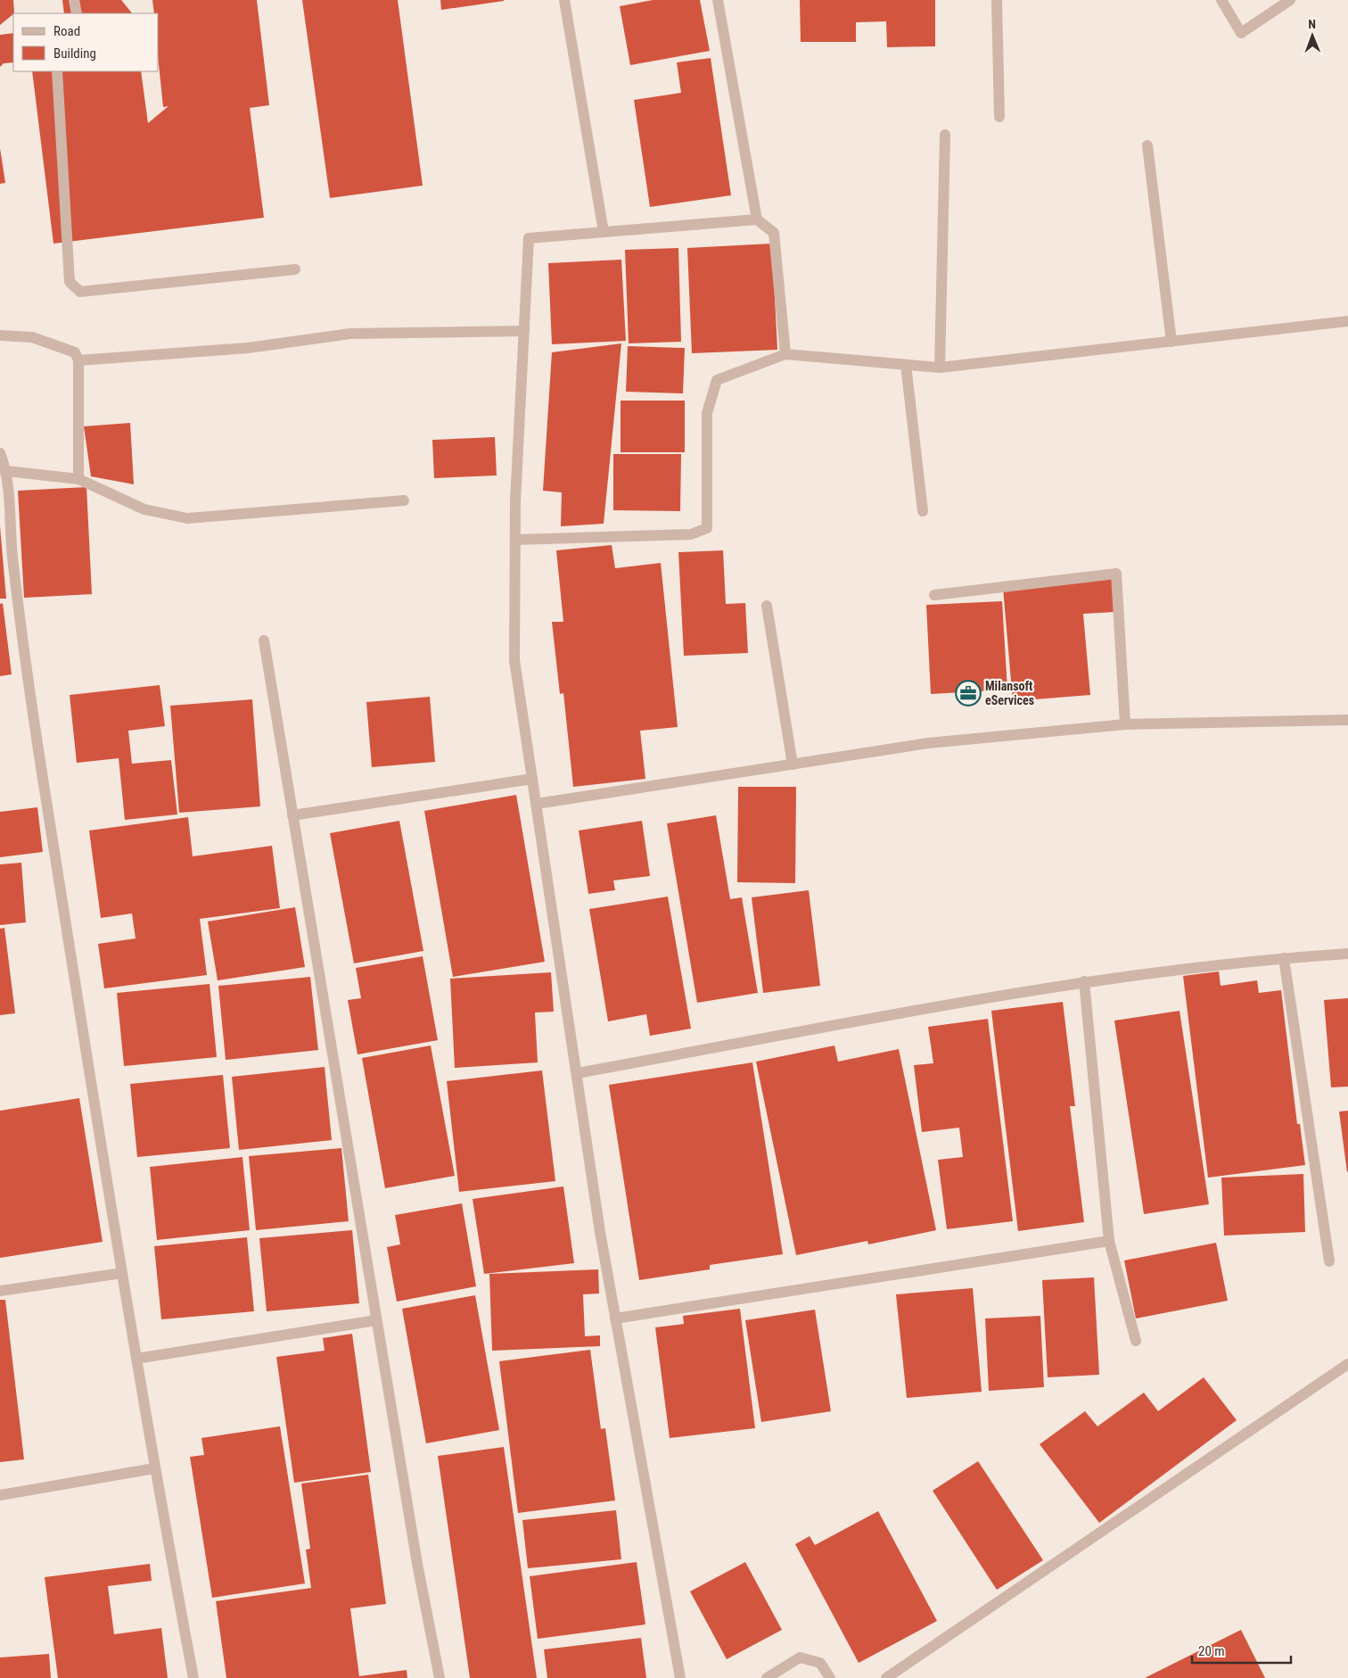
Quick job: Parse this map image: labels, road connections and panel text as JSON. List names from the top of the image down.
{
  "places": {
    "office": ["Milansoft eServices"]
  },
  "legend": ["Road", "Building"],
  "scale_bar": "20 m",
  "north": "top"
}
